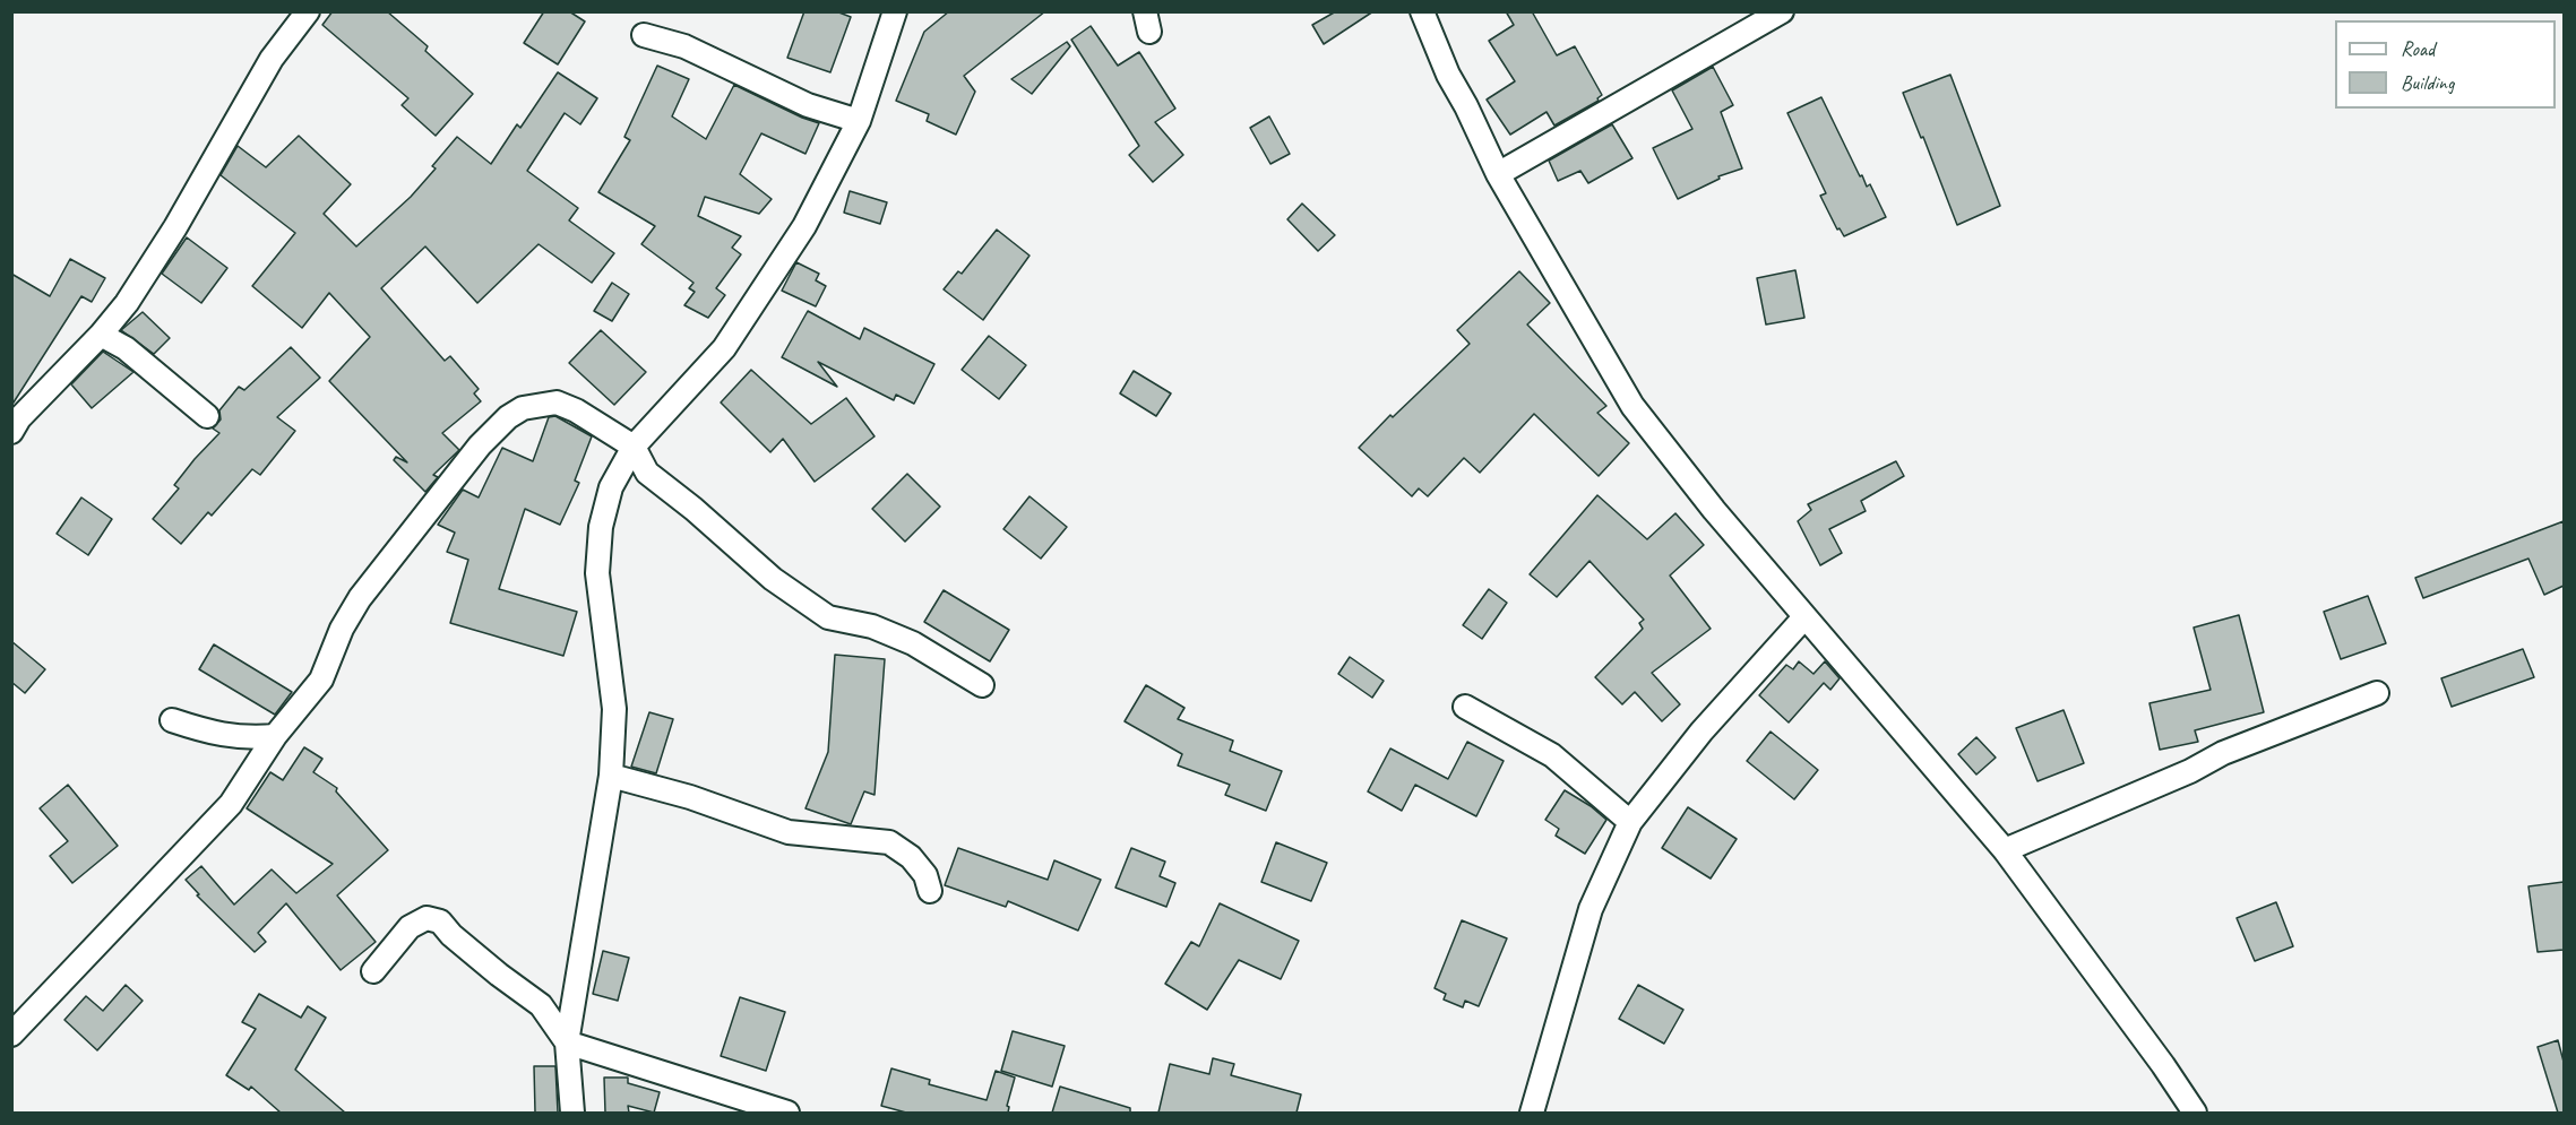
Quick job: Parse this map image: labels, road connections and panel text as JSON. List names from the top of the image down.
{
  "legend": ["Road", "Building"]
}
